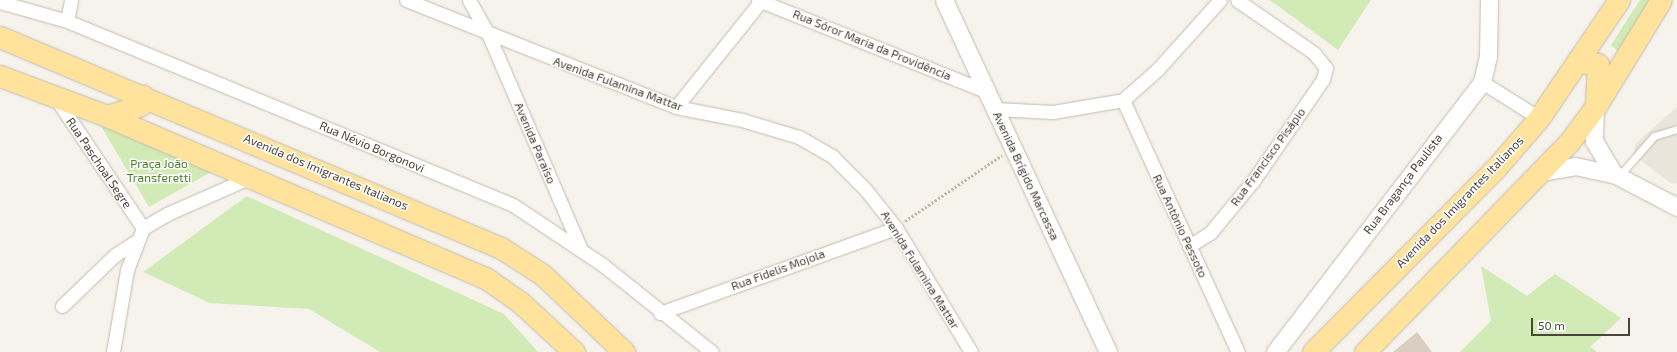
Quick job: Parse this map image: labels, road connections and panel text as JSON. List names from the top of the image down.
{
  "streets": {
    "main road": ["Avenida dos Imigrantes Italianos"],
    "street": [
      "Rua Sóror Maria da Providência",
      "Avenida Fulamina Mattar",
      "Avenida Paraíso",
      "Rua Névio Borgonovi",
      "Rua Francisco Pisápio",
      "Rua Paschoal Segre",
      "Avenida Brígido Marcassa",
      "Rua Bragança Paulista",
      "Rua Antônio Pessoto",
      "Rua Fidelis Mojola"
    ]
  },
  "crossings": [
    ["Rua Sóror Maria da Providência", "Avenida Brígido Marcassa"],
    ["Avenida Fulamina Mattar", "Avenida Paraíso"],
    ["Avenida Fulamina Mattar", "Rua Fidelis Mojola"],
    ["Avenida Paraíso", "Rua Névio Borgonovi"],
    ["Rua Névio Borgonovi", "Rua Fidelis Mojola"],
    ["Rua Francisco Pisápio", "Rua Antônio Pessoto"]
  ],
  "parks": ["Praça João Transferetti"],
  "scale_bar": "50 m"
}
